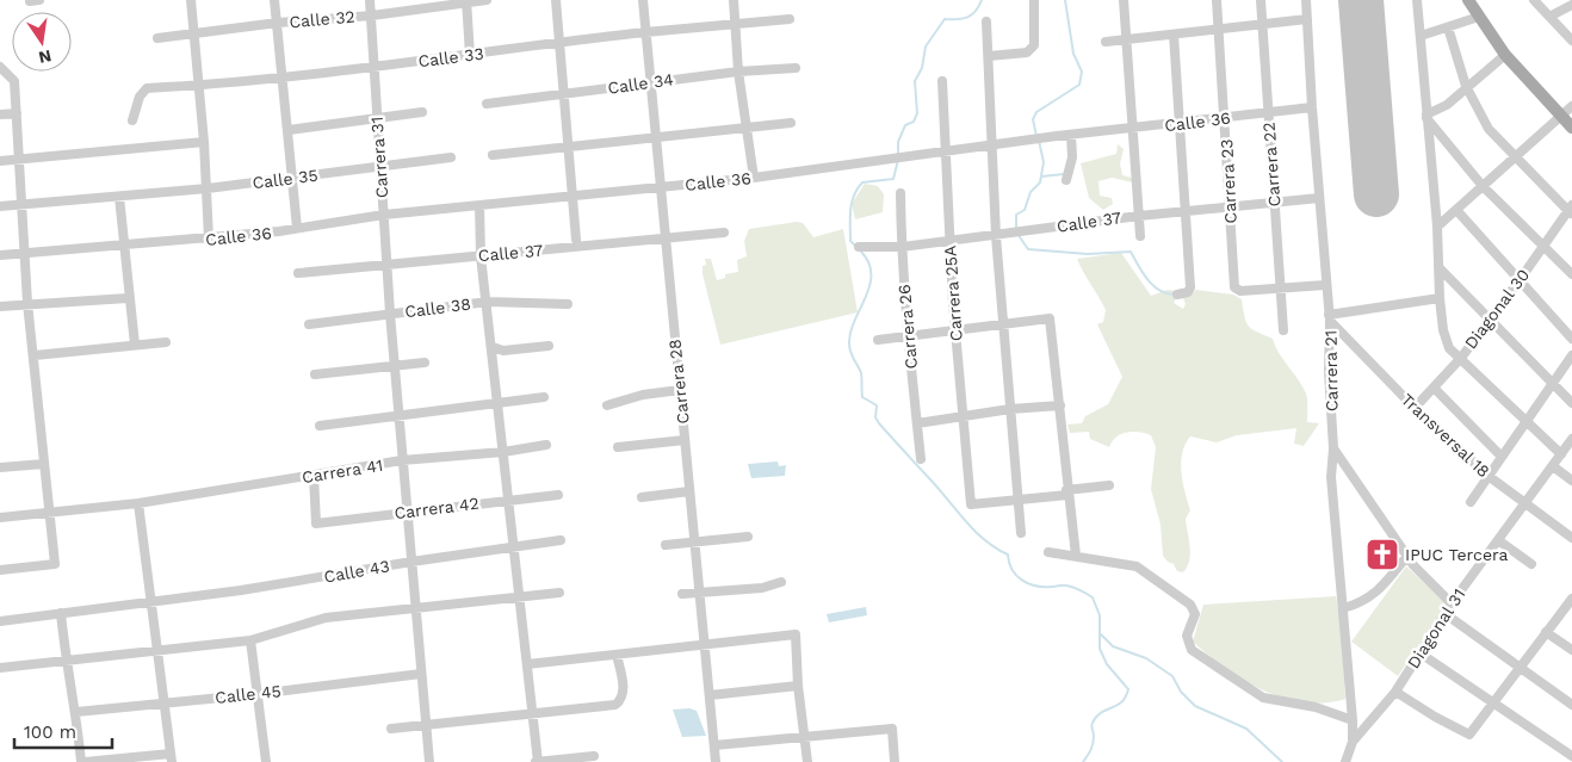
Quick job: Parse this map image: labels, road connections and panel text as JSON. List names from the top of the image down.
{
  "streets": {
    "street": [
      "Calle 32",
      "Calle 33",
      "Calle 34",
      "Calle 36",
      "Carrera 31",
      "Carrera 22",
      "Calle 35",
      "Carrera 23",
      "Calle 37",
      "Carrera 25A",
      "Calle 38",
      "Diagonal 30",
      "Carrera 26",
      "Carrera 21",
      "Carrera 28",
      "Transversal 18",
      "Carrera 41",
      "Carrera 42",
      "Calle 43",
      "Diagonal 31",
      "Calle 45"
    ]
  },
  "crossings": [
    ["Calle 32", "Carrera 31"],
    ["Calle 33", "Carrera 31"],
    ["Calle 33", "Carrera 28"],
    ["Calle 34", "Carrera 28"],
    ["Calle 36", "Carrera 31"],
    ["Calle 36", "Carrera 22"],
    ["Calle 36", "Carrera 23"],
    ["Calle 36", "Carrera 25A"],
    ["Calle 36", "Carrera 21"],
    ["Calle 36", "Carrera 28"],
    ["Carrera 31", "Calle 35"],
    ["Carrera 31", "Calle 37"],
    ["Carrera 31", "Calle 38"],
    ["Carrera 31", "Carrera 41"],
    ["Carrera 31", "Carrera 42"],
    ["Carrera 31", "Calle 43"],
    ["Carrera 31", "Calle 45"],
    ["Carrera 22", "Carrera 23"],
    ["Carrera 22", "Calle 37"],
    ["Carrera 23", "Calle 37"],
    ["Calle 37", "Carrera 25A"],
    ["Calle 37", "Carrera 26"],
    ["Calle 37", "Carrera 21"],
    ["Calle 37", "Carrera 28"],
    ["Diagonal 30", "Transversal 18"],
    ["Carrera 21", "Transversal 18"],
    ["Carrera 21", "Diagonal 31"],
    ["Transversal 18", "Diagonal 31"],
    ["Carrera 41", "Carrera 42"]
  ],
  "places": {
    "church": ["IPUC Tercera"]
  },
  "scale_bar": "100 m",
  "north": "bottom"
}
